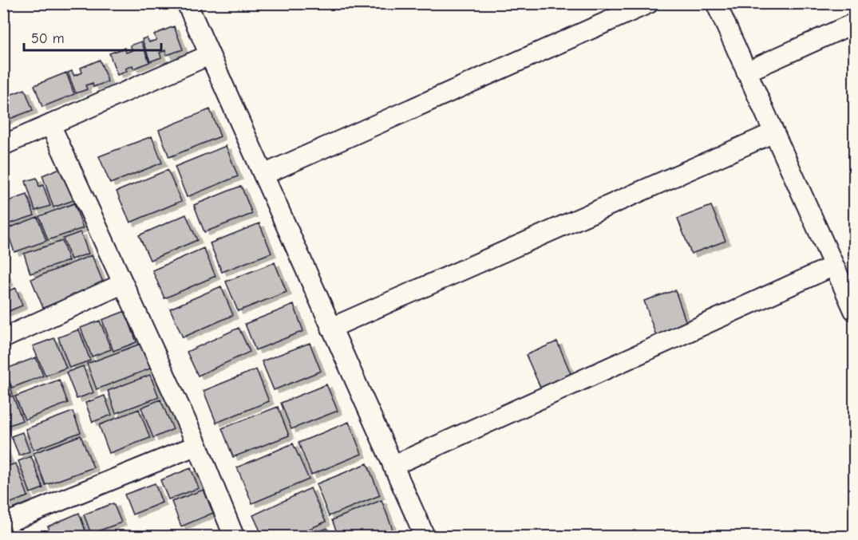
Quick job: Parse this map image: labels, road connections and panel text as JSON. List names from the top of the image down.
{
  "scale_bar": "50 m"
}
